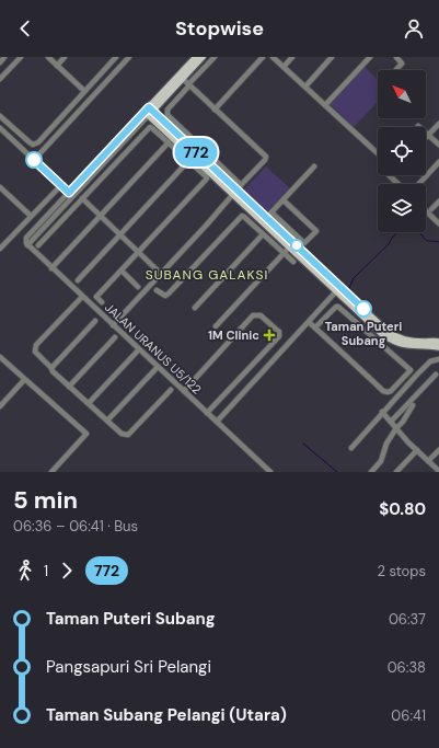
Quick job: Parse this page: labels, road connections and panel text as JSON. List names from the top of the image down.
{
  "streets": {
    "street": ["JALAN URANUS U5/122"]
  },
  "districts": ["SUBANG GALAKSI"],
  "places": {
    "other": ["Taman Puteri Subang"],
    "health": ["1M Clinic"]
  },
  "lines": ["bus line 772"],
  "north": "top left",
  "page": {
    "header": "Stopwise",
    "on_map": "772",
    "heading": ["5 min", "06:36 – 06:41 · Bus", "$0.80"],
    "legs": ["1", "772", "2 stops"],
    "list": [
      {
        "name": "Taman Puteri Subang",
        "value": "06:37"
      },
      {
        "name": "Pangsapuri Sri Pelangi",
        "value": "06:38"
      },
      {
        "name": "Taman Subang Pelangi (Utara)",
        "value": "06:41"
      }
    ]
  }
}
